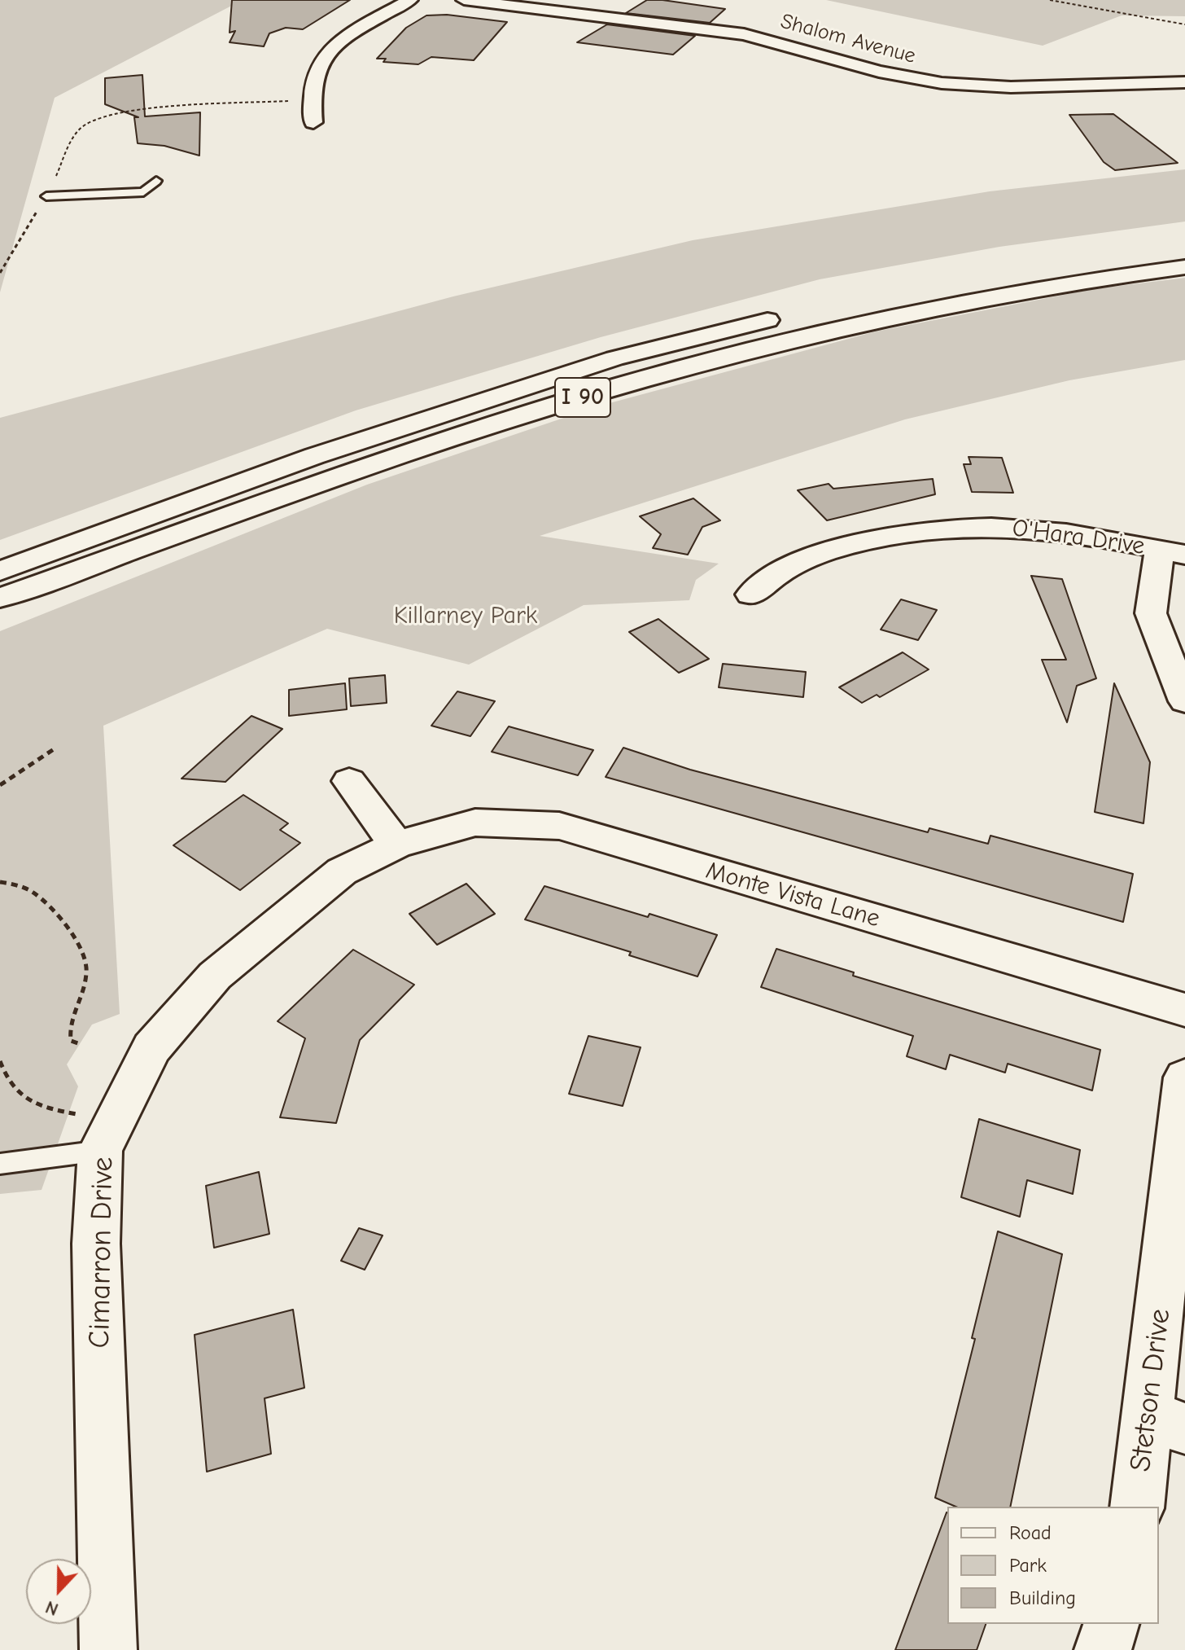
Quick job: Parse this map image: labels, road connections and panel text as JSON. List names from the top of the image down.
{
  "streets": {
    "main road": [
      "Shalom Avenue",
      "I 90",
      "O'Hara Drive",
      "Monte Vista Lane",
      "Cimarron Drive",
      "Stetson Drive"
    ]
  },
  "crossings": [
    ["Monte Vista Lane", "Cimarron Drive"]
  ],
  "parks": ["Killarney Park"],
  "legend": ["Road", "Park", "Building"],
  "north": "bottom"
}
